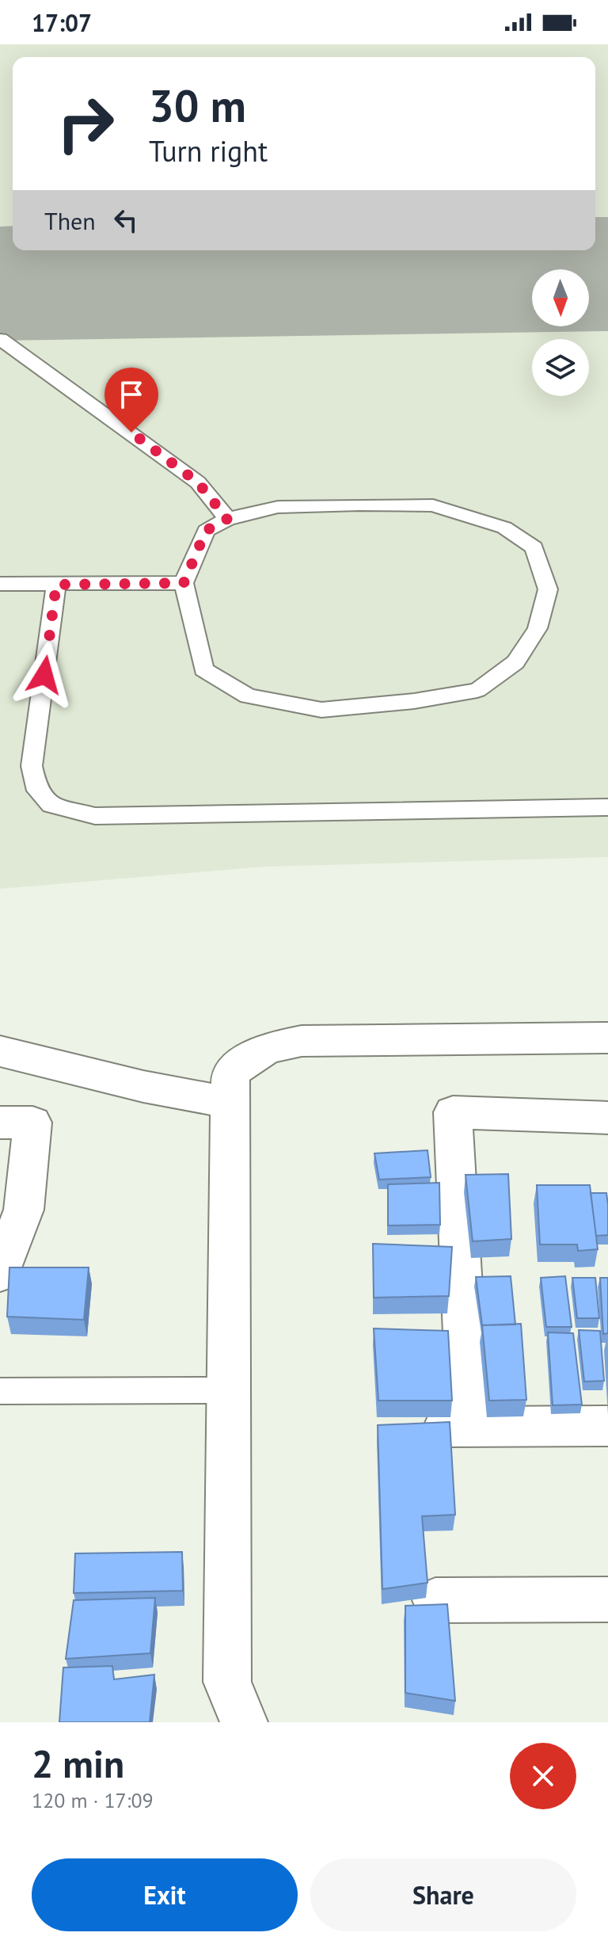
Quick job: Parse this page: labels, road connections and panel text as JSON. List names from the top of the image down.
{
  "north": "bottom",
  "page": {
    "status": "17:07",
    "turn": ["30 m", "Turn right"],
    "then": "Then",
    "heading": ["2 min", "120 m · 17:09"],
    "buttons": ["Exit", "Share"]
  }
}
